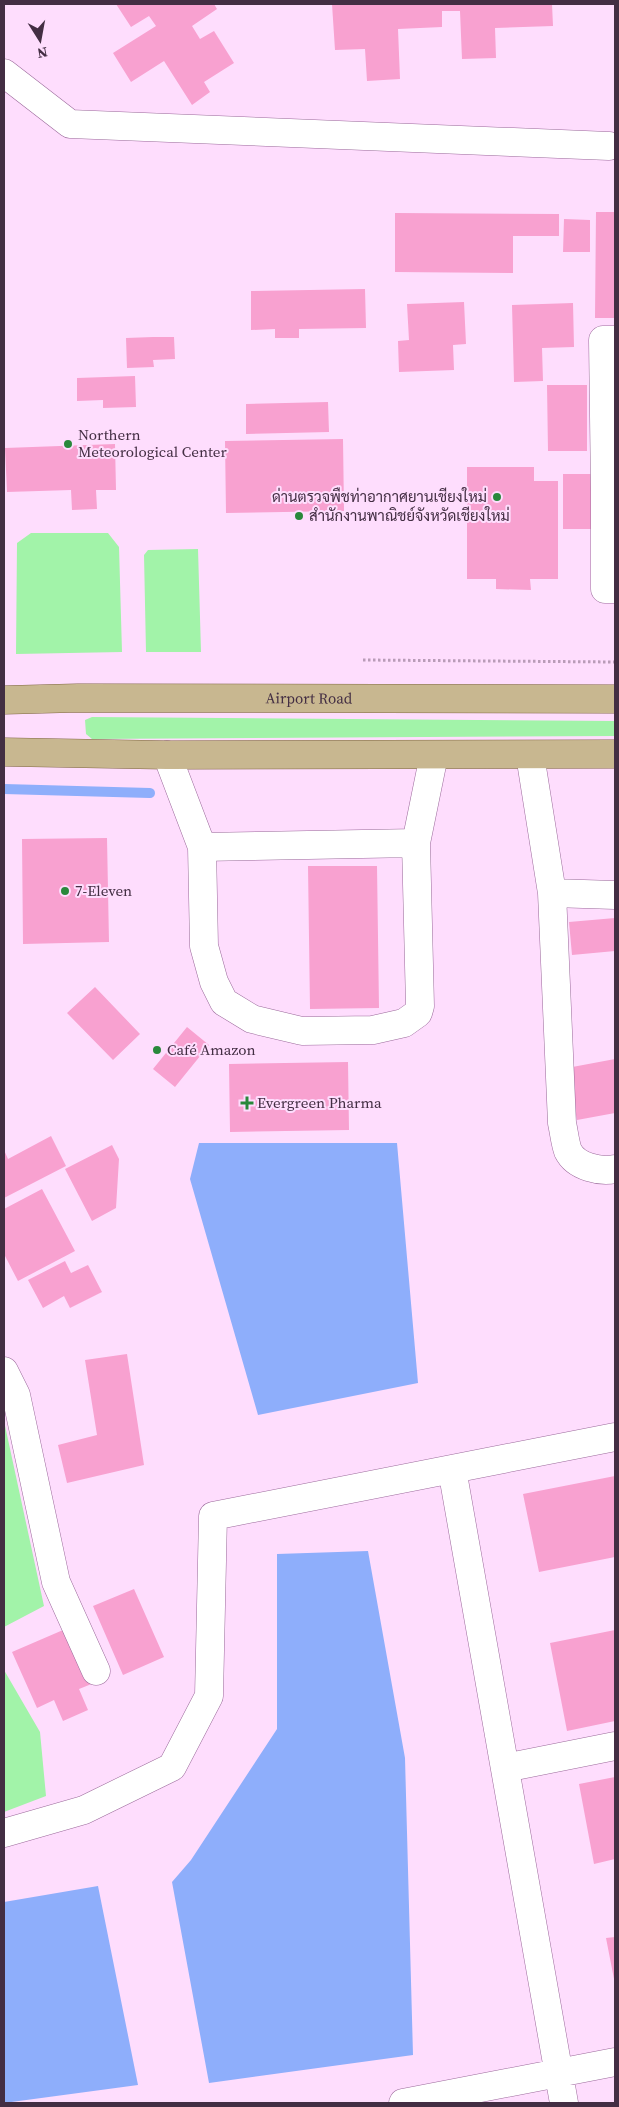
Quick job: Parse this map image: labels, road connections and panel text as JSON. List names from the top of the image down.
{
  "streets": {
    "main road": ["Airport Road"]
  },
  "places": {
    "other": [
      "Northern Meteorological Center",
      "ด่านตรวจพืชท่าอากาศยานเชียงใหม่",
      "สำนักงานพาณิชย์จังหวัดเชียงใหม่",
      "7-Eleven",
      "Café Amazon"
    ],
    "health": ["Evergreen Pharma"]
  },
  "north": "bottom"
}
